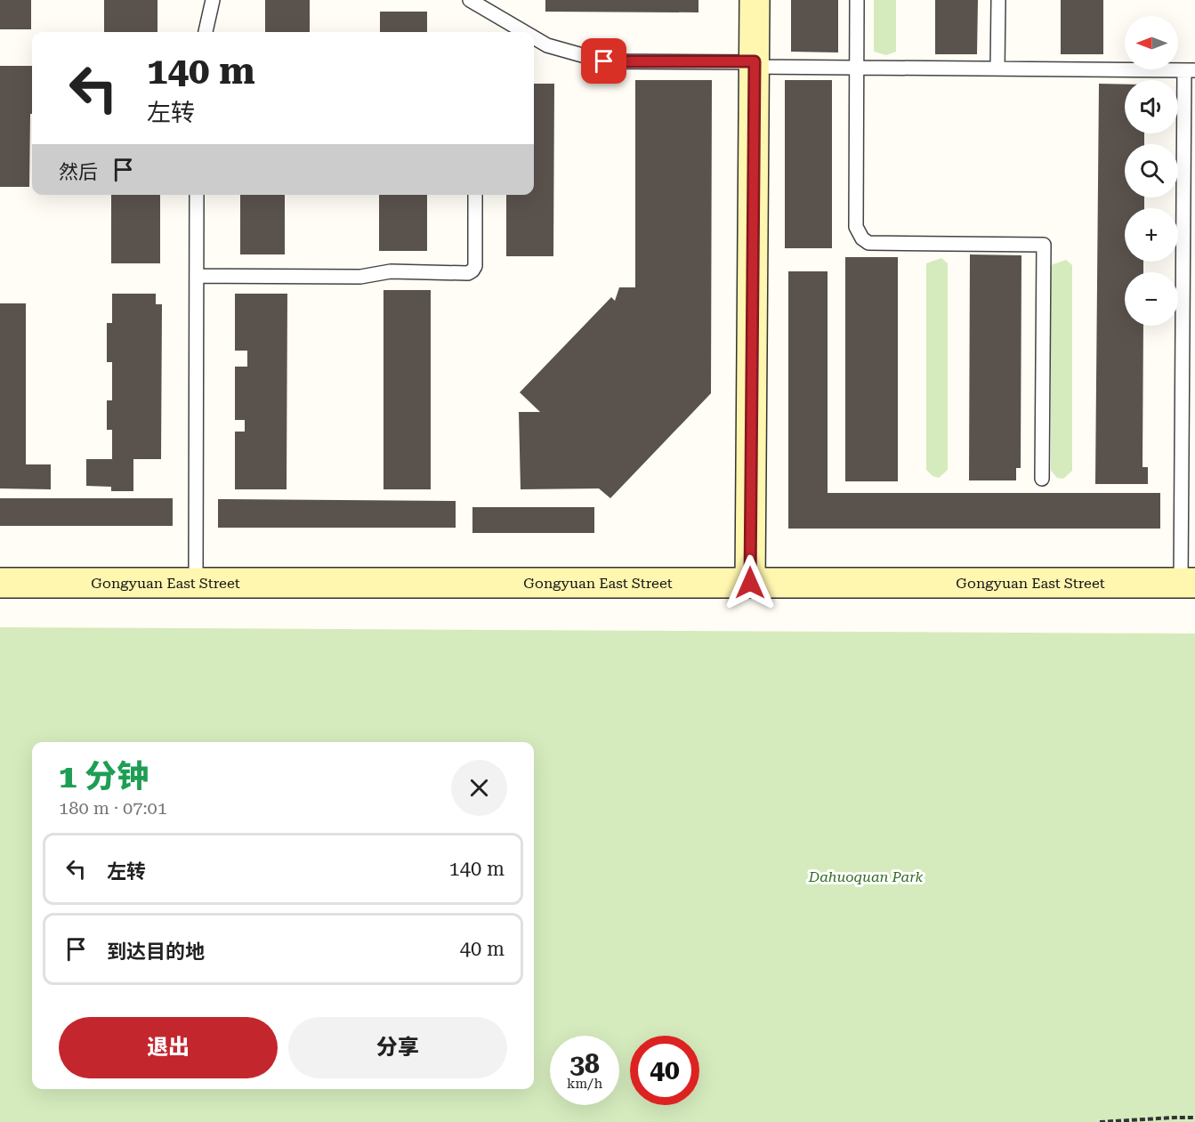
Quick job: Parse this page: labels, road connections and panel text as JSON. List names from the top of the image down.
{
  "streets": {
    "street": ["Gongyuan East Street"]
  },
  "parks": ["Dahuoquan Park"],
  "north": "left",
  "page": {
    "map_buttons": ["+", "−"],
    "turn": ["140 m", "左转"],
    "then": "然后",
    "heading": ["1 分钟", "180 m · 07:01"],
    "list": [
      {
        "name": "左转",
        "value": "140 m"
      },
      {
        "name": "到达目的地",
        "value": "40 m"
      }
    ],
    "buttons": ["退出", "分享"],
    "speed": "38 km/h",
    "limit": "40"
  }
}
